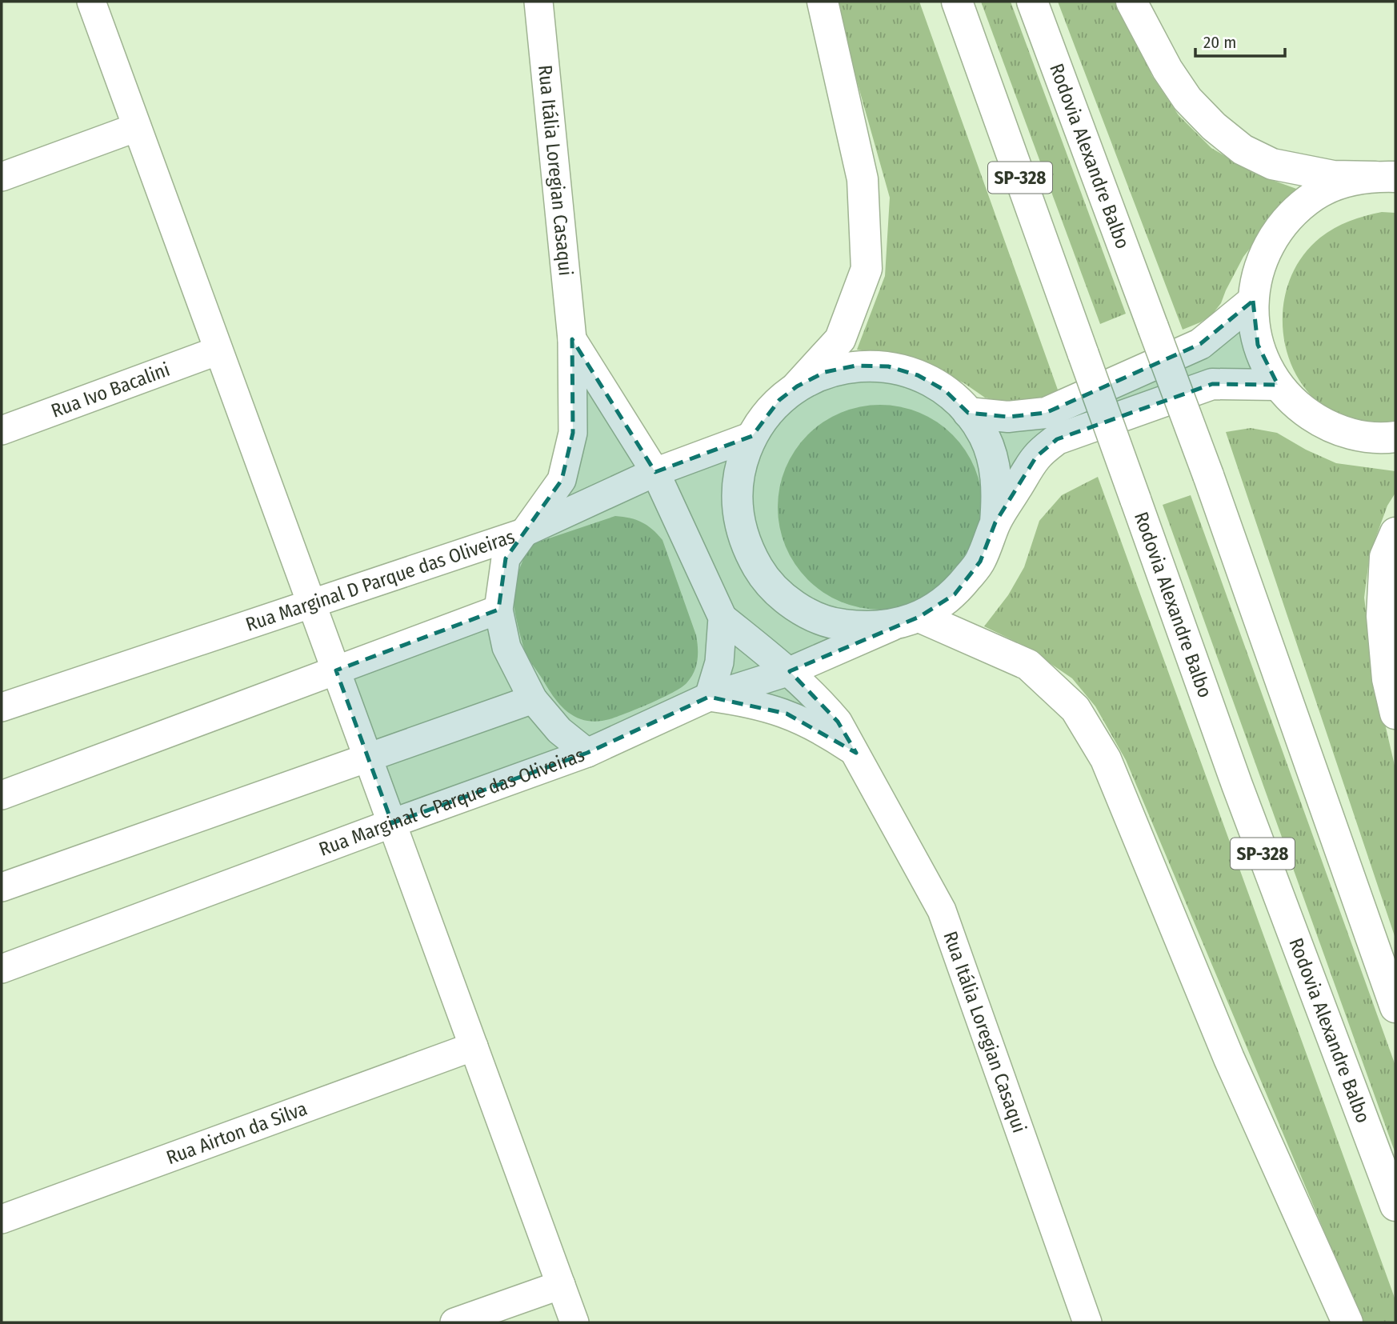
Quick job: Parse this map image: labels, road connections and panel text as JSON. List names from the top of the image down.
{
  "streets": {
    "main road": ["Rodovia Alexandre Balbo", "SP-328"],
    "street": [
      "Rua Itália Loregian Casaqui",
      "Rua Ivo Bacalini",
      "Rua Marginal D Parque das Oliveiras",
      "Rua Marginal C Parque das Oliveiras",
      "Rua Airton da Silva"
    ]
  },
  "crossings": [
    ["Rua Itália Loregian Casaqui", "Rua Marginal D Parque das Oliveiras"],
    ["Rua Itália Loregian Casaqui", "Rua Marginal C Parque das Oliveiras"]
  ],
  "scale_bar": "20 m"
}
